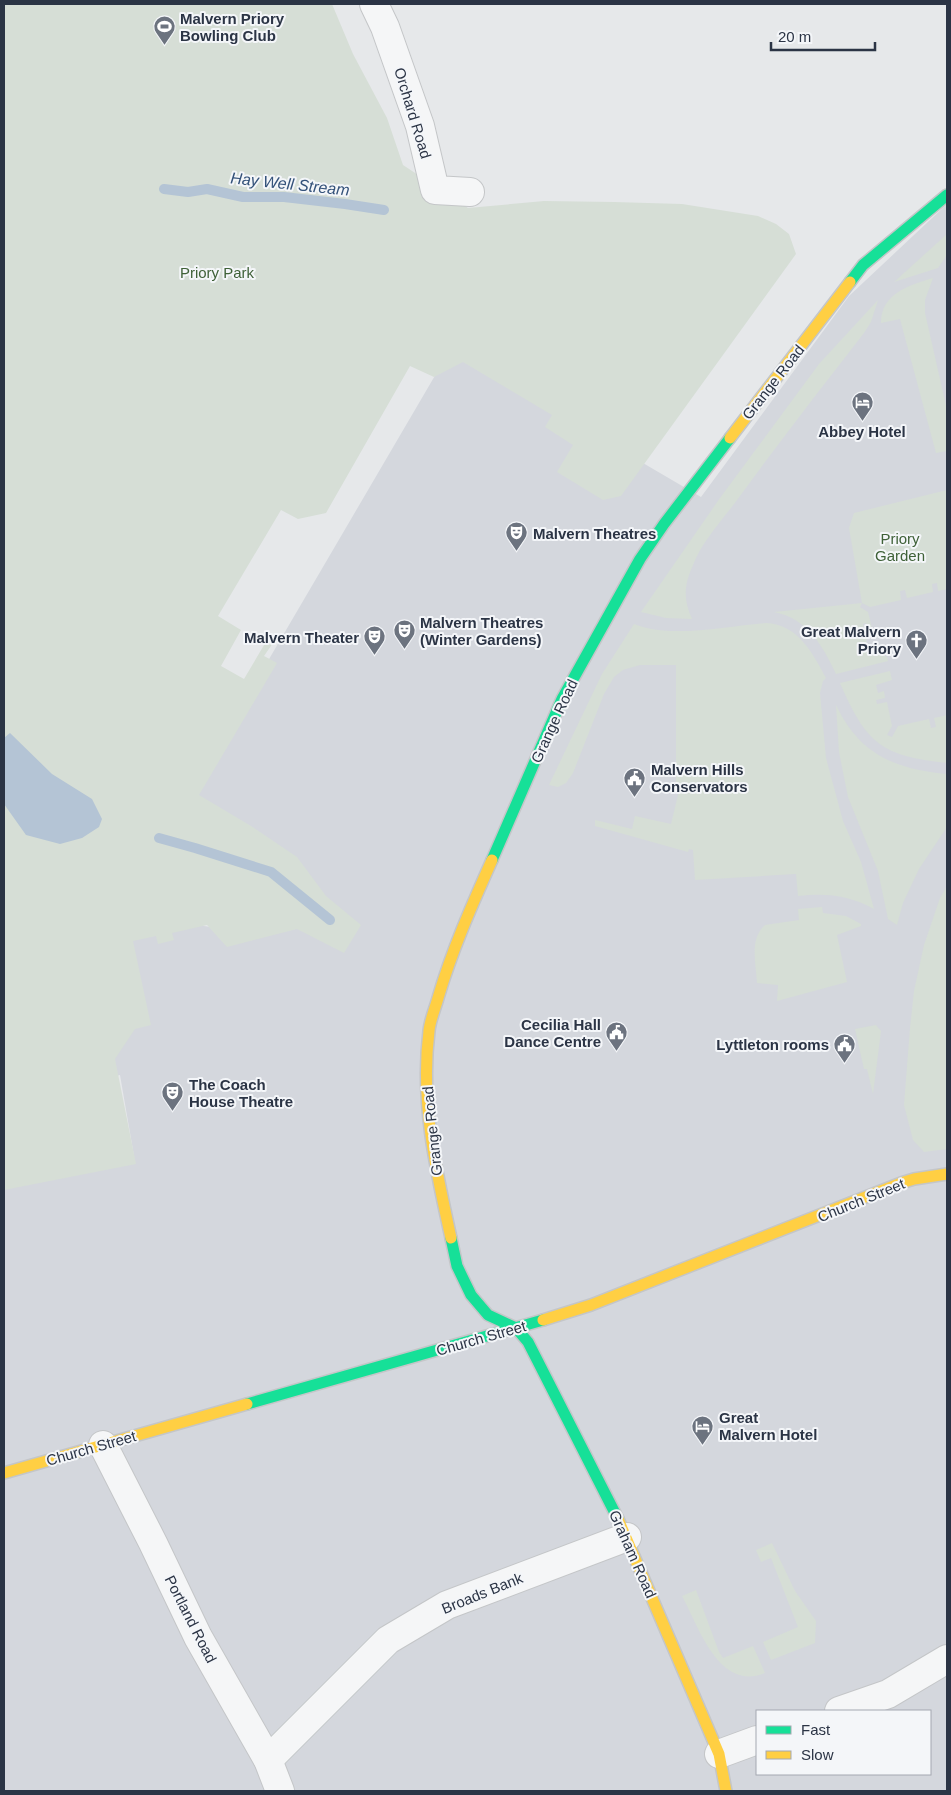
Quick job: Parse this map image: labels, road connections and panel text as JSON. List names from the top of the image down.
{
  "streets": {
    "street": [
      "Orchard Road",
      "Grange Road",
      "Church Street",
      "Graham Road",
      "Broads Bank",
      "Portland Road"
    ]
  },
  "crossings": [
    ["Grange Road", "Church Street"],
    ["Grange Road", "Graham Road"],
    ["Church Street", "Graham Road"],
    ["Church Street", "Portland Road"],
    ["Graham Road", "Broads Bank"],
    ["Broads Bank", "Portland Road"]
  ],
  "water": ["Hay Well Stream"],
  "parks": ["Priory Park", "Priory Garden"],
  "places": {
    "sports": ["Malvern Priory Bowling Club"],
    "hotel": ["Abbey Hotel", "Great Malvern Hotel"],
    "theatre": [
      "Malvern Theatres",
      "Malvern Theatres (Winter Gardens)",
      "Malvern Theater",
      "The Coach House Theatre"
    ],
    "church": ["Great Malvern Priory"],
    "public building": ["Malvern Hills Conservators", "Cecilia Hall Dance Centre", "Lyttleton rooms"]
  },
  "legend": ["Fast", "Slow"],
  "scale_bar": "20 m"
}
